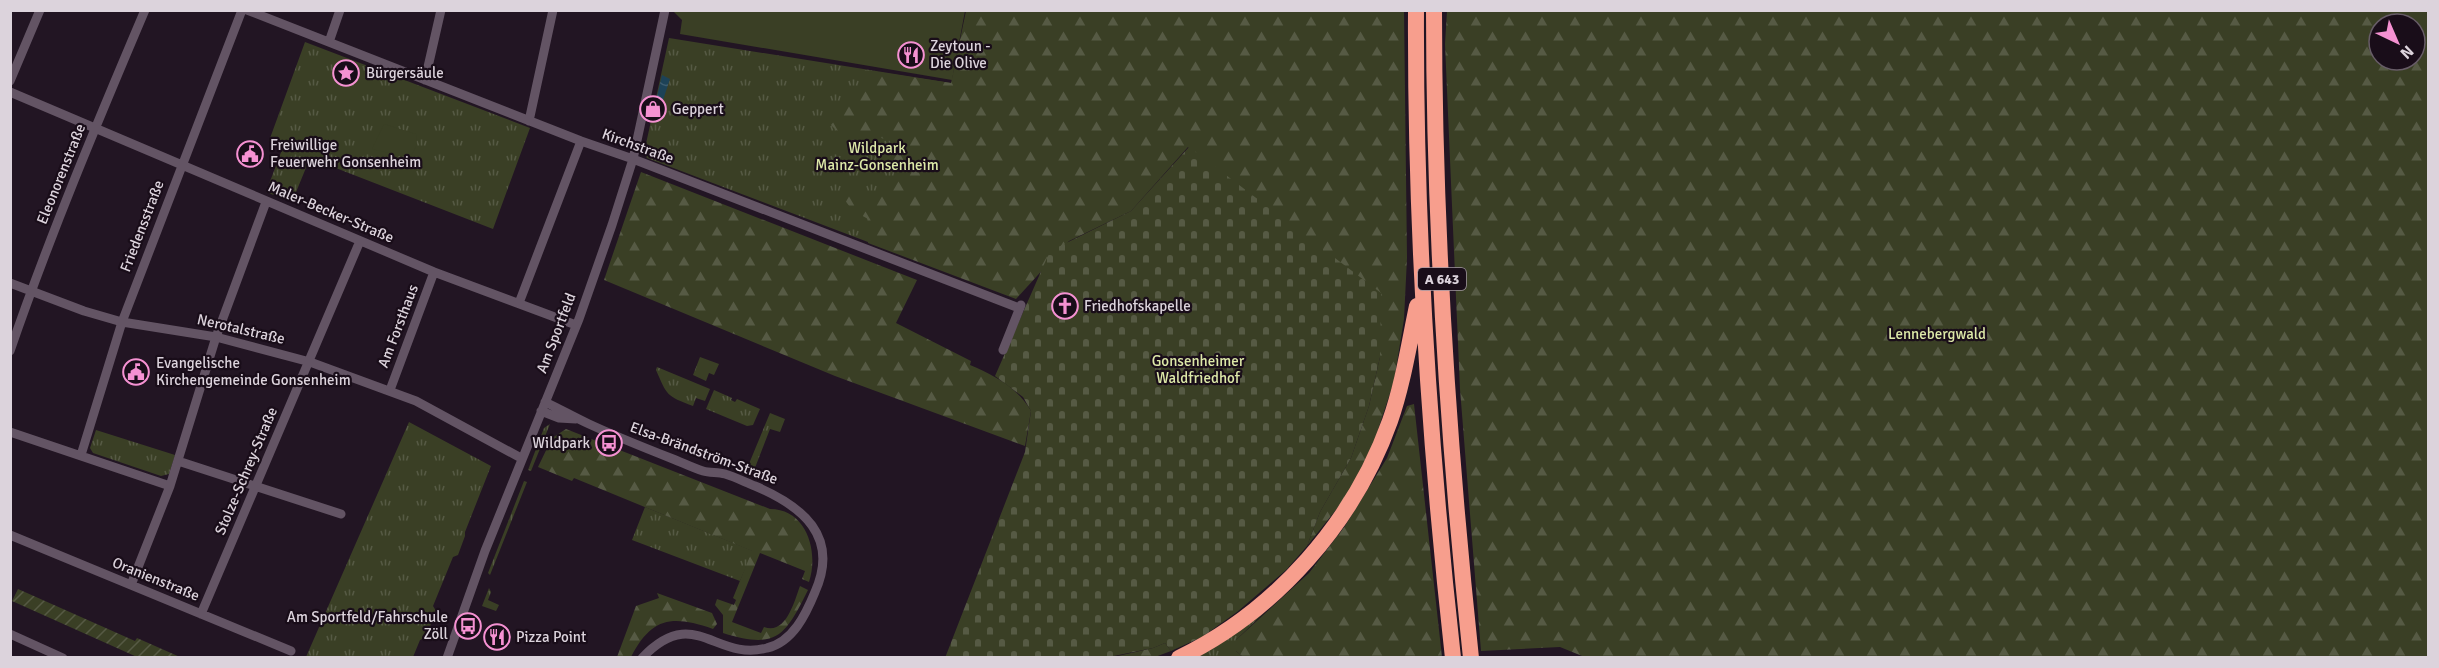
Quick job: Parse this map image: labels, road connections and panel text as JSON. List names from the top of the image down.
{
  "streets": {
    "highway": ["A 643"],
    "street": [
      "Kirchstraße",
      "Eleonorenstraße",
      "Maler-Becker-Straße",
      "Friedensstraße",
      "Am Forsthaus",
      "Nerotalstraße",
      "Am Sportfeld",
      "Elsa-Brändström-Straße",
      "Stolze-Schrey-Straße",
      "Oranienstraße"
    ]
  },
  "crossings": [
    ["Kirchstraße", "Am Sportfeld"],
    ["Eleonorenstraße", "Maler-Becker-Straße"],
    ["Eleonorenstraße", "Nerotalstraße"],
    ["Maler-Becker-Straße", "Friedensstraße"],
    ["Maler-Becker-Straße", "Am Forsthaus"],
    ["Maler-Becker-Straße", "Am Sportfeld"],
    ["Maler-Becker-Straße", "Stolze-Schrey-Straße"],
    ["Friedensstraße", "Nerotalstraße"],
    ["Am Forsthaus", "Nerotalstraße"],
    ["Nerotalstraße", "Am Sportfeld"],
    ["Nerotalstraße", "Stolze-Schrey-Straße"],
    ["Am Sportfeld", "Elsa-Brändström-Straße"],
    ["Stolze-Schrey-Straße", "Oranienstraße"]
  ],
  "parks": ["Wildpark Mainz-Gonsenheim", "Lennebergwald", "Gonsenheimer Waldfriedhof"],
  "places": {
    "restaurant": ["Zeytoun - Die Olive", "Pizza Point"],
    "place": ["Bürgersäule"],
    "shop": ["Geppert"],
    "public building": ["Freiwillige Feuerwehr Gonsenheim", "Evangelische Kirchengemeinde Gonsenheim"],
    "church": ["Friedhofskapelle"],
    "bus stop": ["Wildpark", "Am Sportfeld/Fahrschule Zöll"]
  },
  "north": "bottom right"
}
